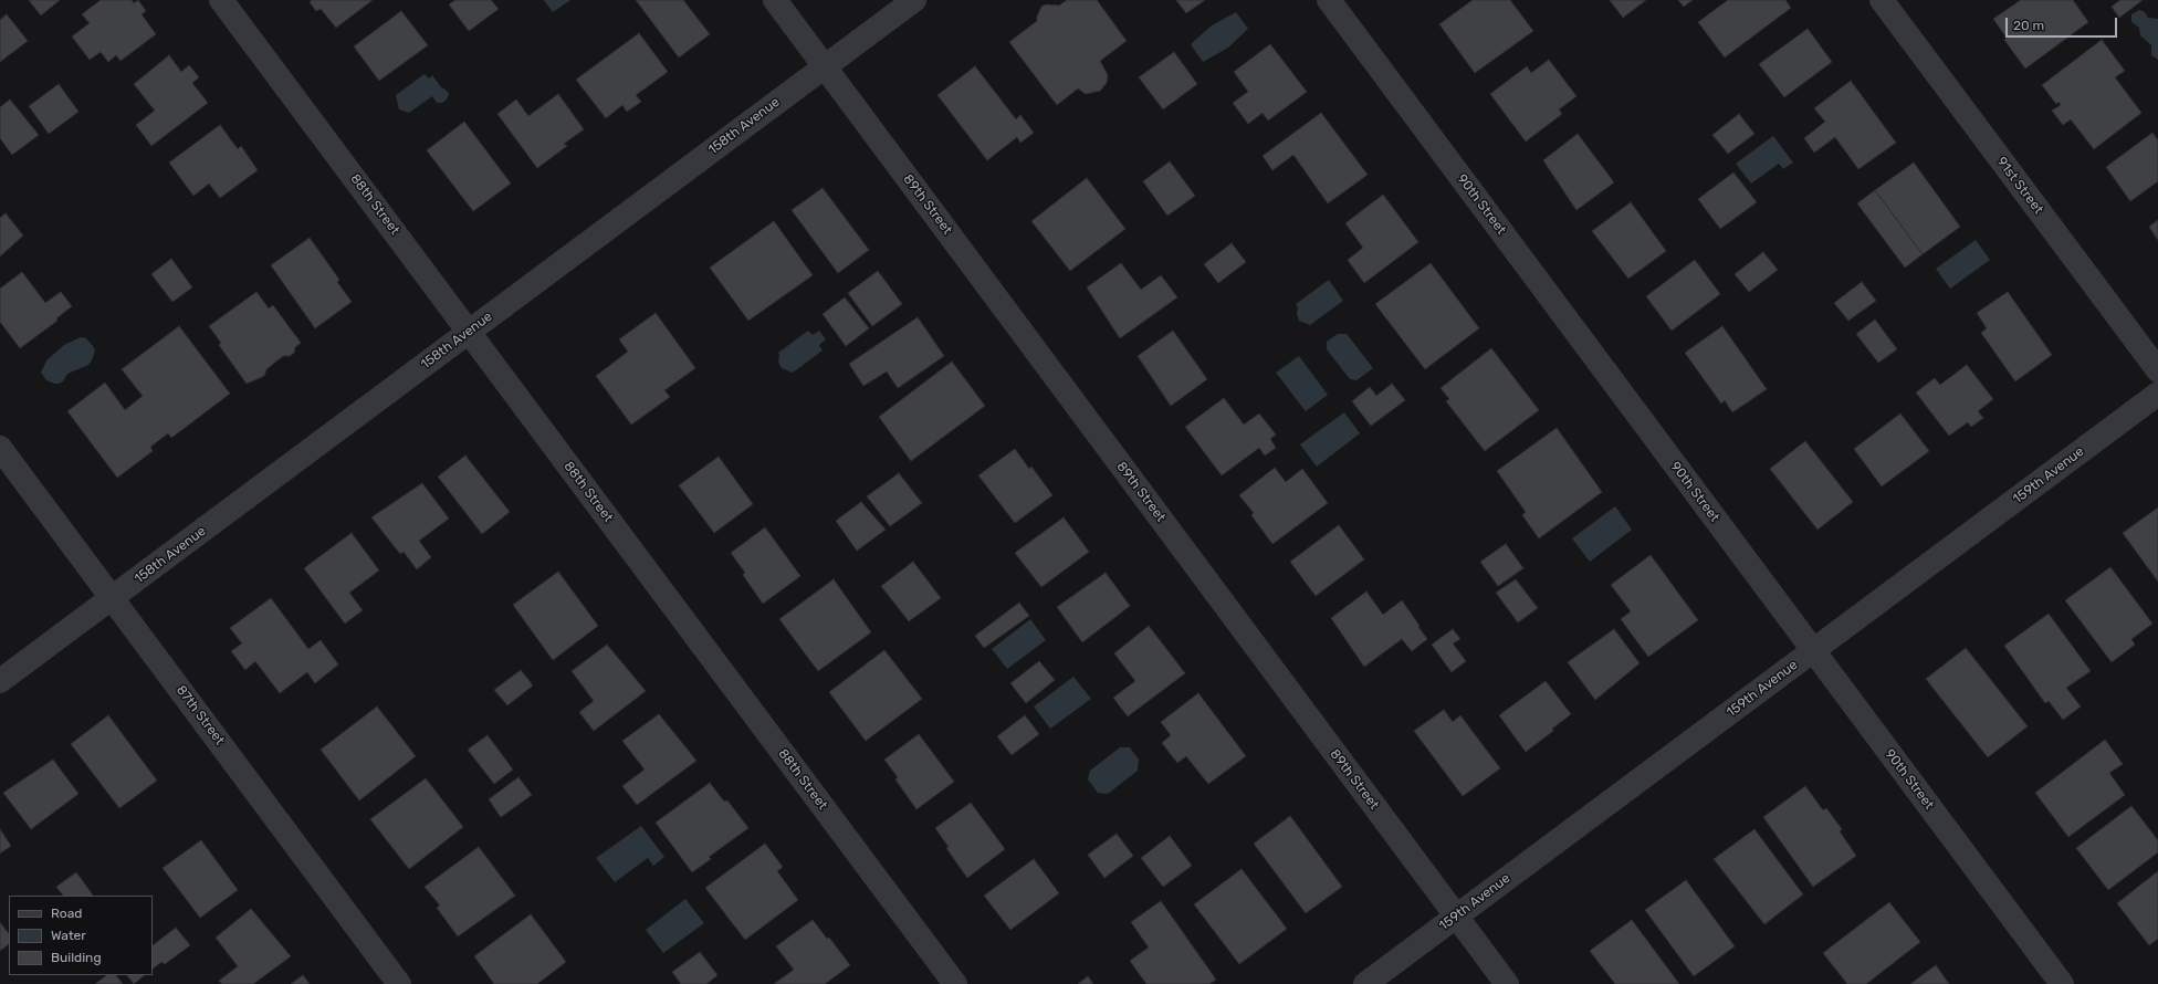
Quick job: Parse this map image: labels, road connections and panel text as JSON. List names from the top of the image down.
{
  "streets": {
    "street": [
      "158th Avenue",
      "91st Street",
      "88th Street",
      "89th Street",
      "90th Street",
      "159th Avenue",
      "87th Street"
    ]
  },
  "crossings": [
    ["158th Avenue", "88th Street"],
    ["158th Avenue", "89th Street"],
    ["158th Avenue", "87th Street"],
    ["89th Street", "159th Avenue"],
    ["90th Street", "159th Avenue"]
  ],
  "legend": ["Road", "Water", "Building"],
  "scale_bar": "20 m"
}
